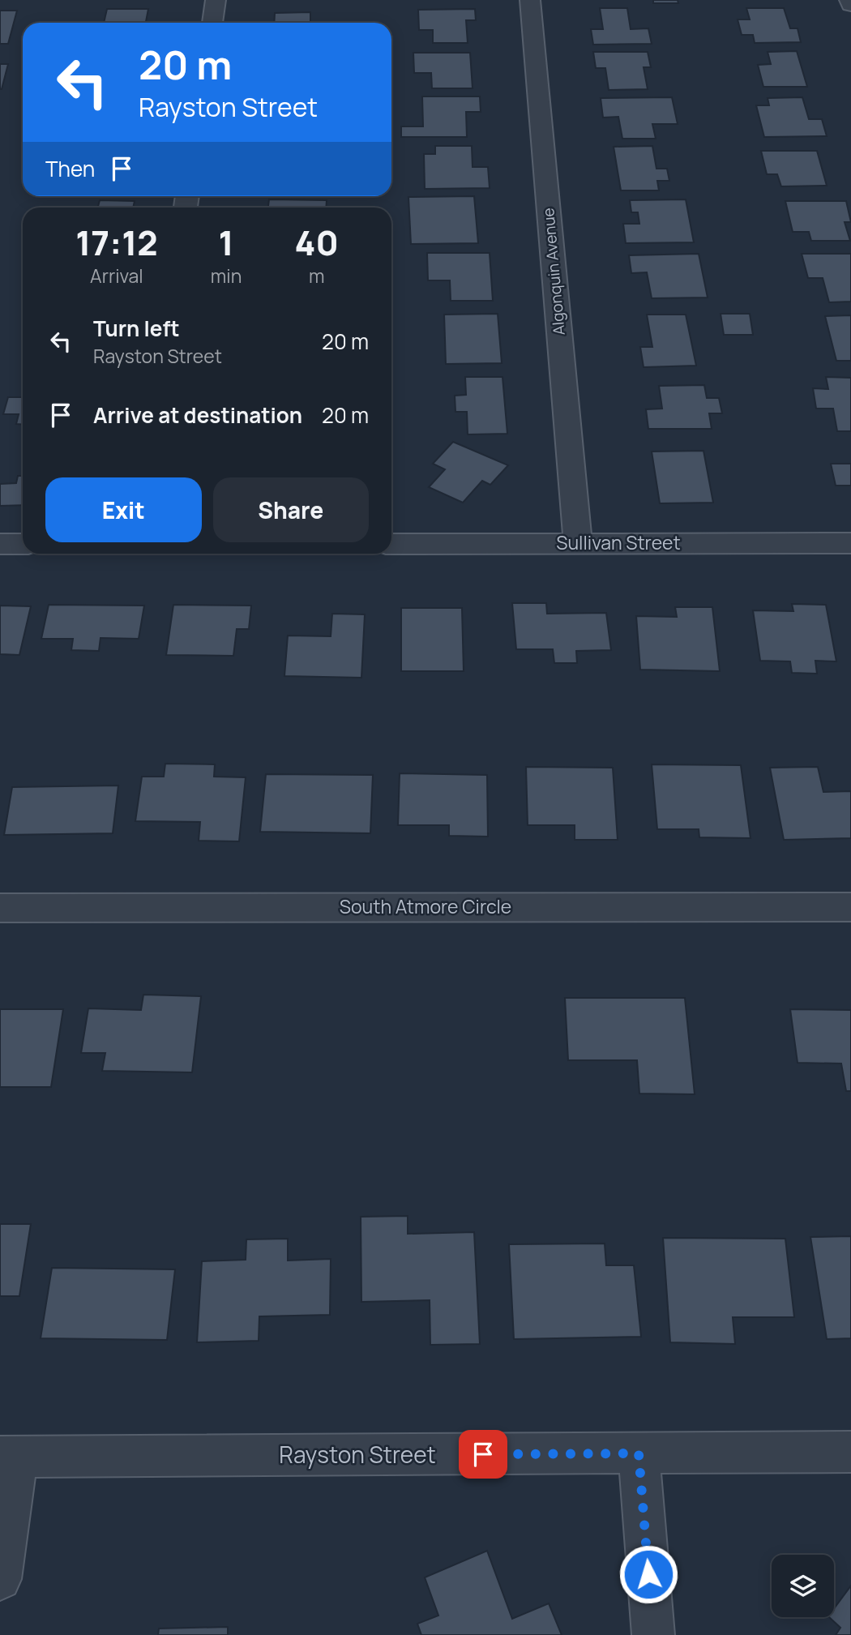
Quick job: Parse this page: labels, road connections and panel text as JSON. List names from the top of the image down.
{
  "streets": {
    "street": [
      "Algonquin Avenue",
      "Sullivan Street",
      "South Atmore Circle",
      "Rayston Street"
    ]
  },
  "crossings": [
    ["Algonquin Avenue", "Sullivan Street"]
  ],
  "page": {
    "turn": ["20 m", "Rayston Street"],
    "then": "Then",
    "eta": [
      "17:12",
      "Arrival",
      "1",
      "min",
      "40",
      "m"
    ],
    "list": [
      {
        "name": "Turn left",
        "note": "Rayston Street",
        "value": "20 m"
      },
      {
        "name": "Arrive at destination",
        "value": "20 m"
      }
    ],
    "buttons": ["Exit", "Share"]
  }
}
